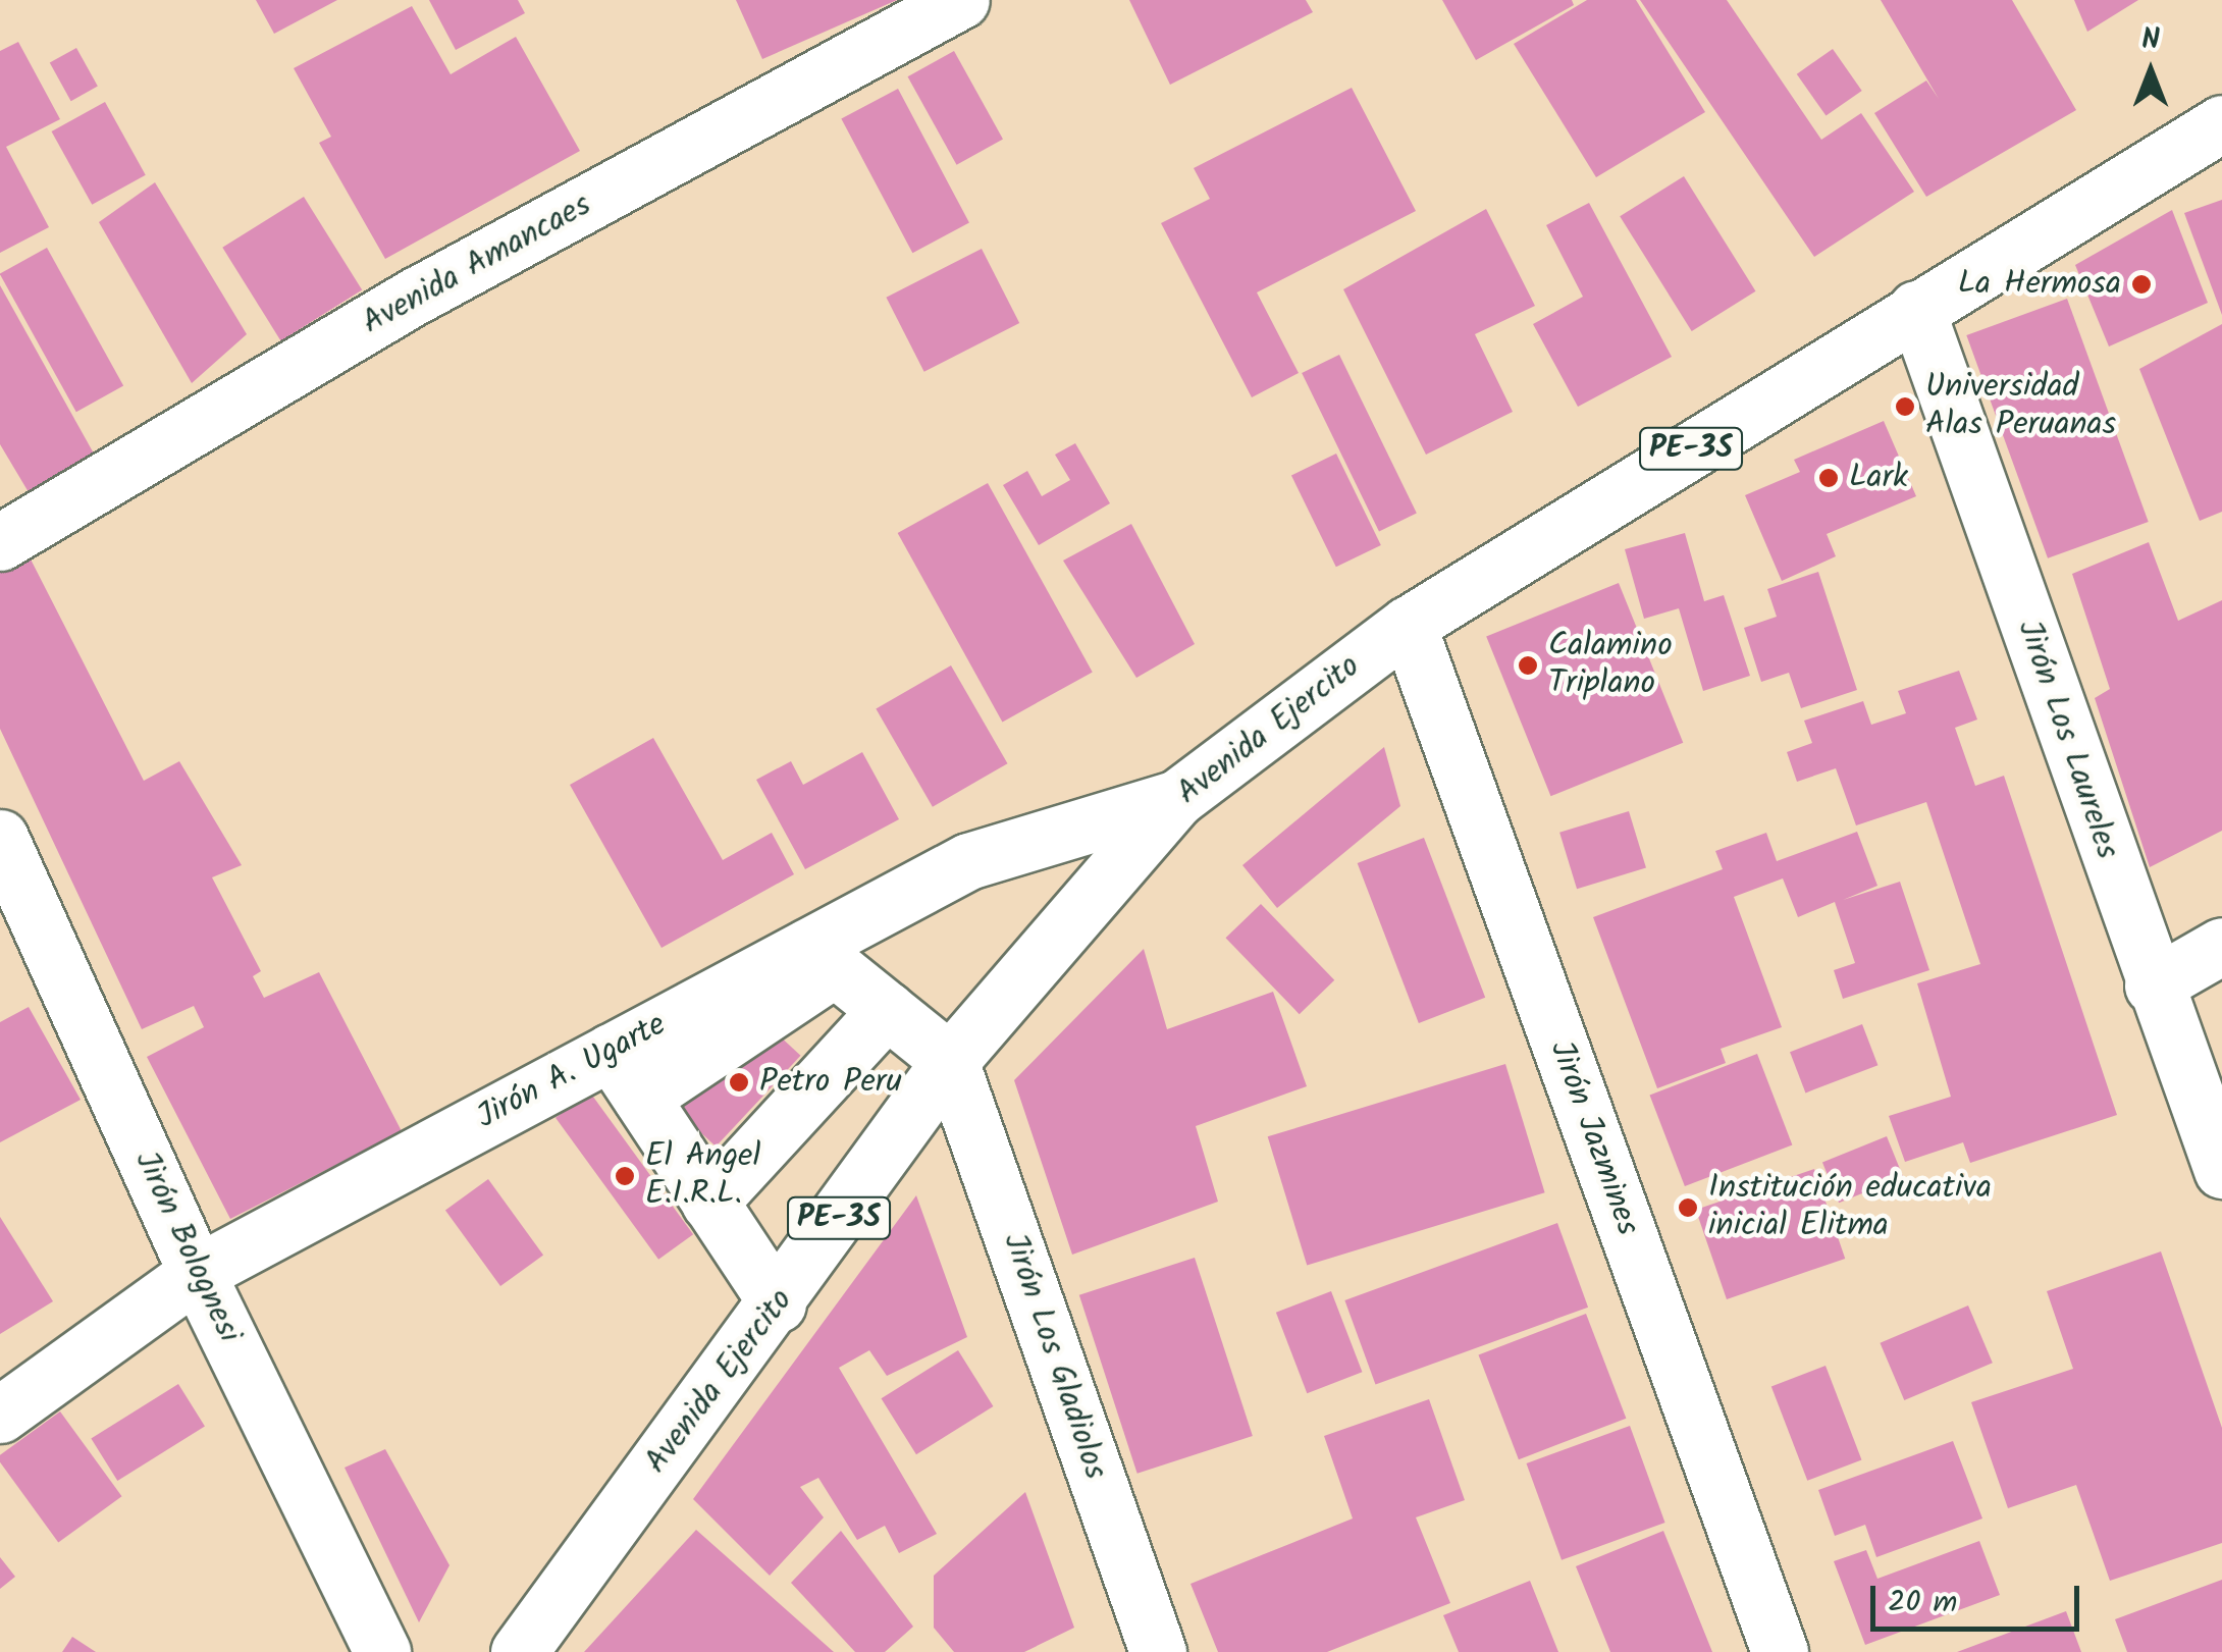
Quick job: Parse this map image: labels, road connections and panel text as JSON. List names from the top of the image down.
{
  "streets": {
    "main road": [
      "Avenida Amancaes",
      "PE-3S",
      "Avenida Ejercito",
      "Jirón Los Laureles",
      "Jirón A. Ugarte",
      "Jirón Jazmines",
      "Jirón Bolognesi",
      "Jirón Los Gladiolos"
    ]
  },
  "crossings": [
    ["Avenida Ejercito", "Jirón Los Laureles"],
    ["Avenida Ejercito", "Jirón A. Ugarte"],
    ["Avenida Ejercito", "Jirón Jazmines"],
    ["Avenida Ejercito", "Jirón Los Gladiolos"],
    ["Jirón A. Ugarte", "Jirón Bolognesi"]
  ],
  "places": [
    "La Hermosa",
    "Universidad Alas Peruanas",
    "Lark",
    "Calamino Triplano",
    "Petro Peru",
    "El Angel E.I.R.L.",
    "Institución educativa inicial Elitma"
  ],
  "scale_bar": "20 m",
  "north": "top"
}
